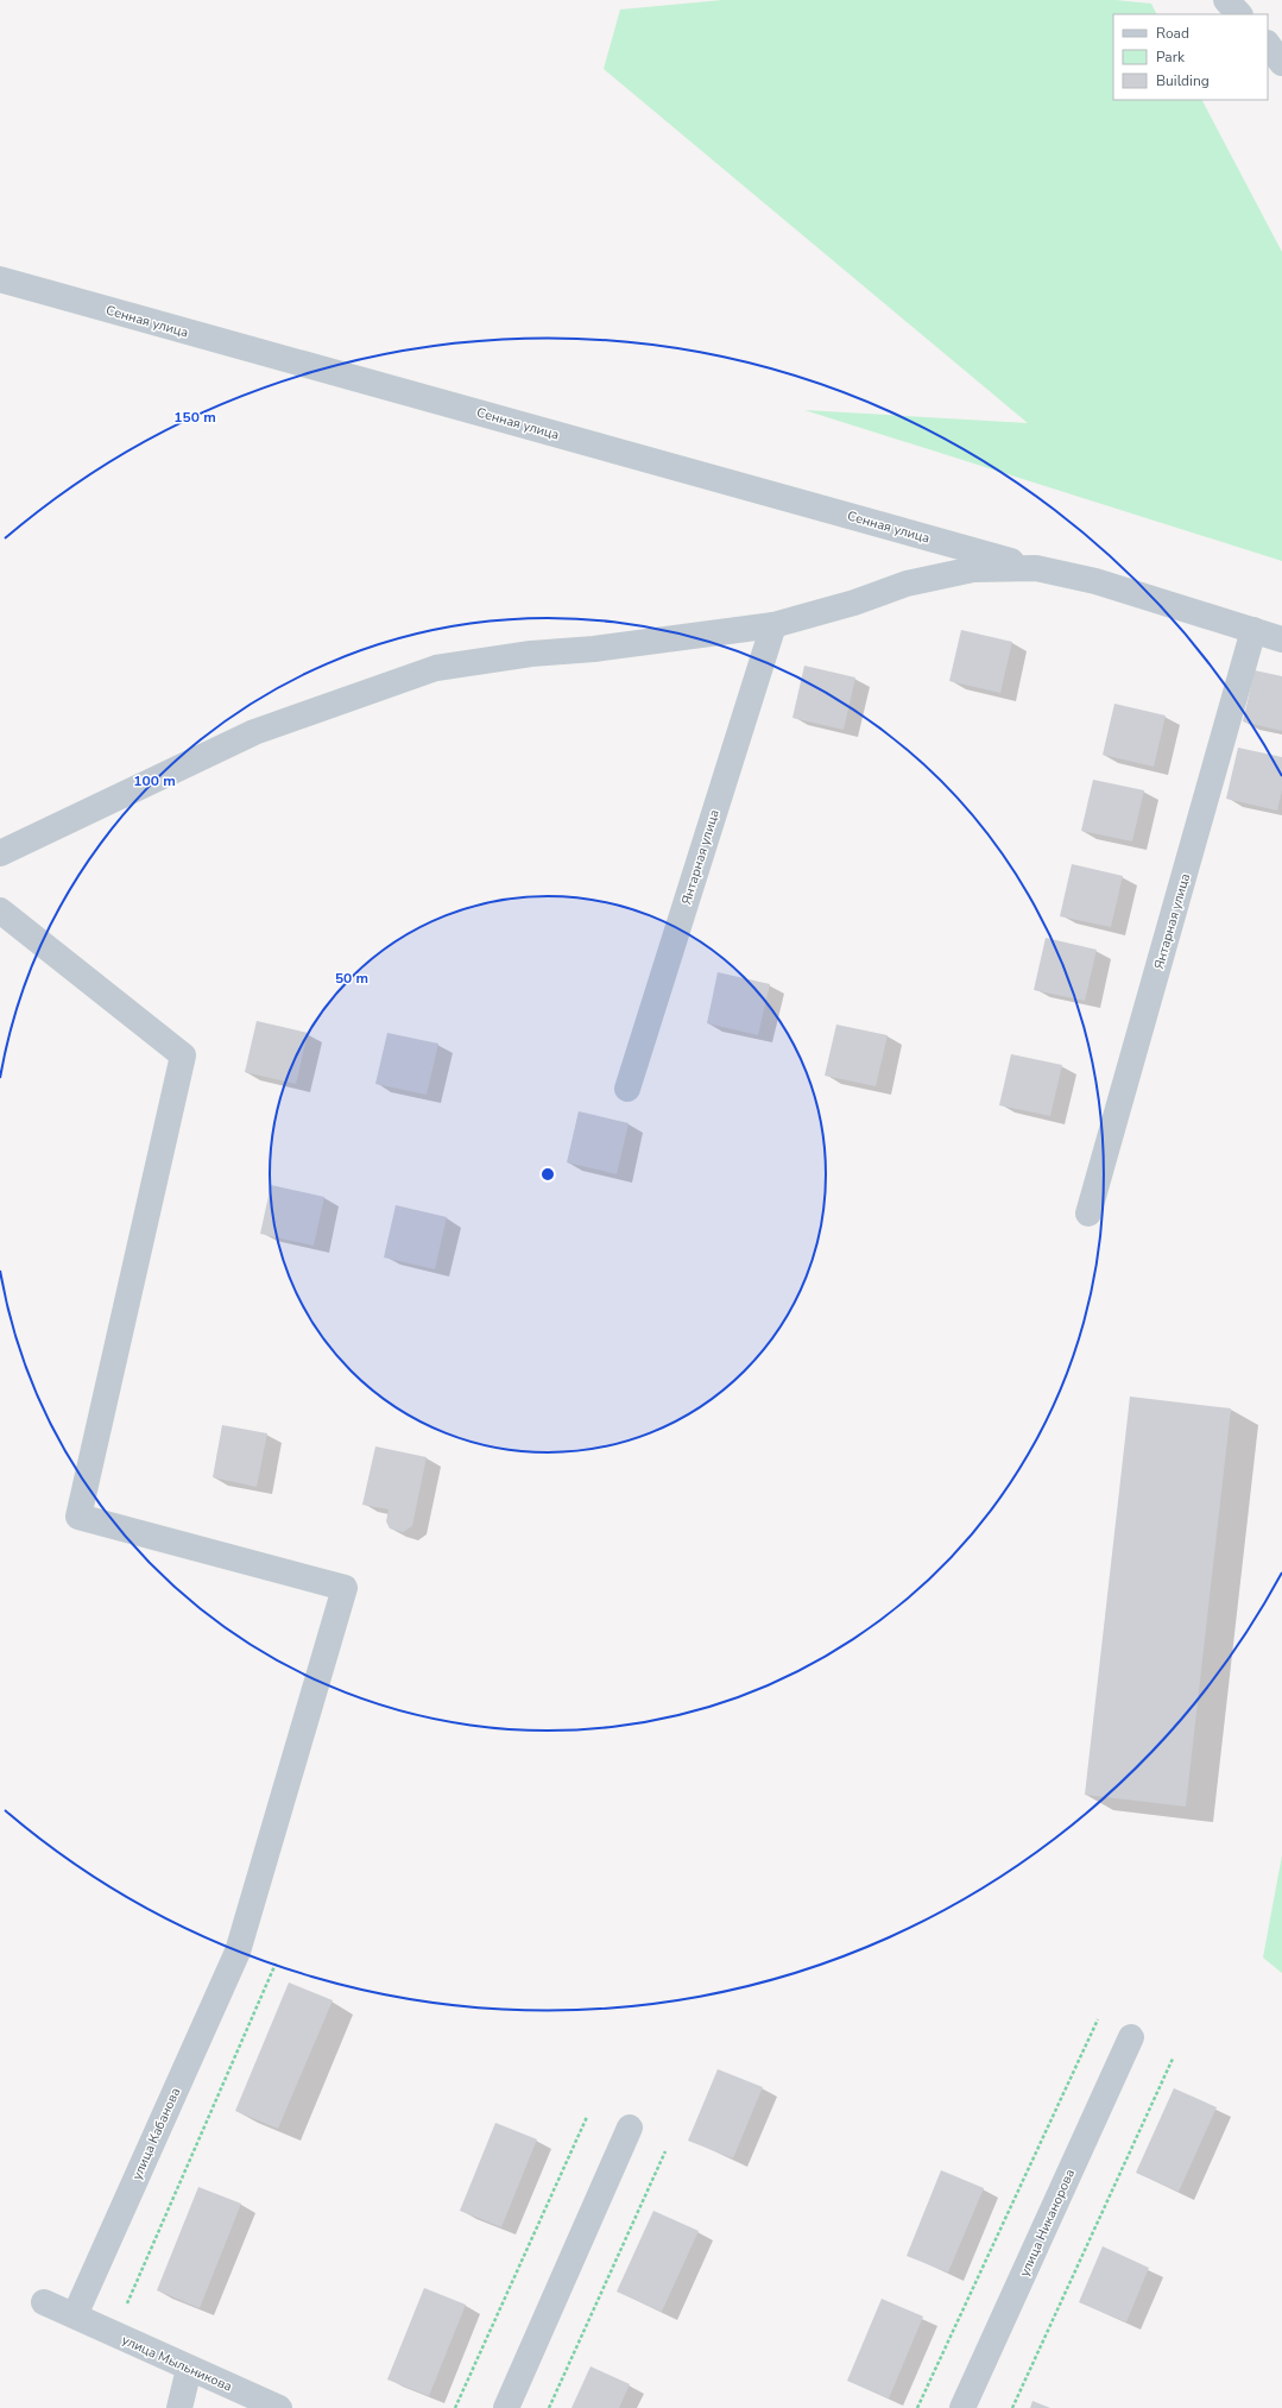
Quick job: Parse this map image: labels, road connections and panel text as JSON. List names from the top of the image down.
{
  "streets": {
    "street": [
      "Сенная улица",
      "Янтарная улица",
      "улица Кабанова",
      "улица Никанорова",
      "улица Мыльникова"
    ]
  },
  "crossings": [
    ["улица Кабанова", "улица Мыльникова"]
  ],
  "legend": ["Road", "Park", "Building"],
  "rings": ["150 m", "100 m", "50 m"]
}
